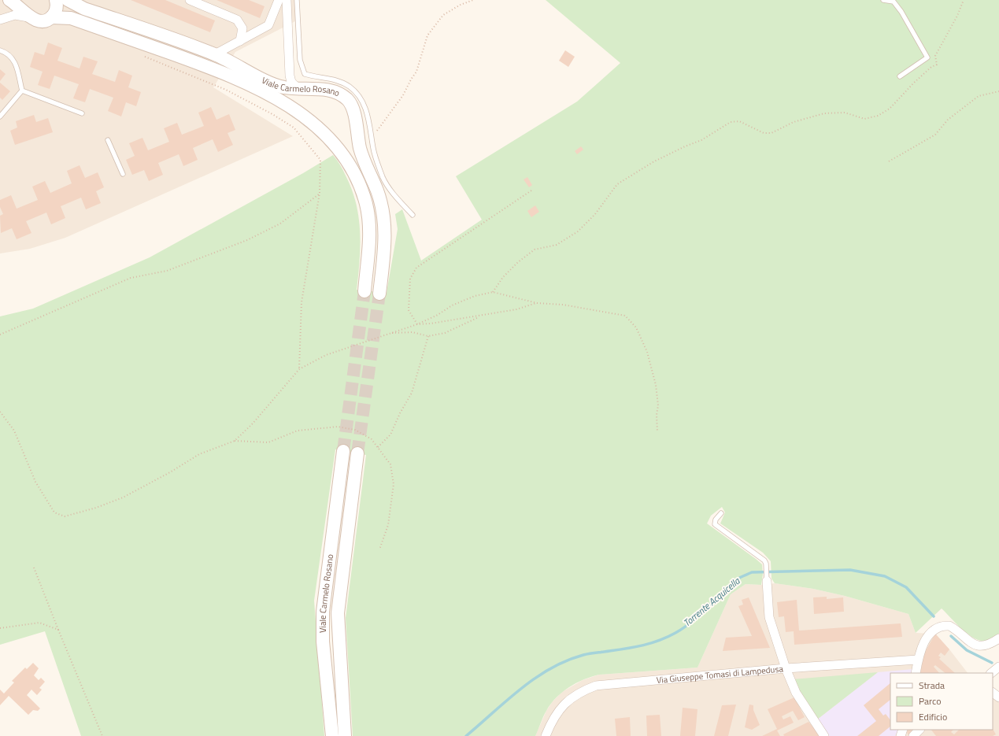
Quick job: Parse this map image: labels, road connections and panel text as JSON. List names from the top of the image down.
{
  "streets": {
    "main road": ["Viale Carmelo Rosano"],
    "street": ["Via Giuseppe Tomasi di Lampedusa"]
  },
  "water": ["Torrente Acquicella"],
  "legend": ["Strada", "Parco", "Edificio"]
}
